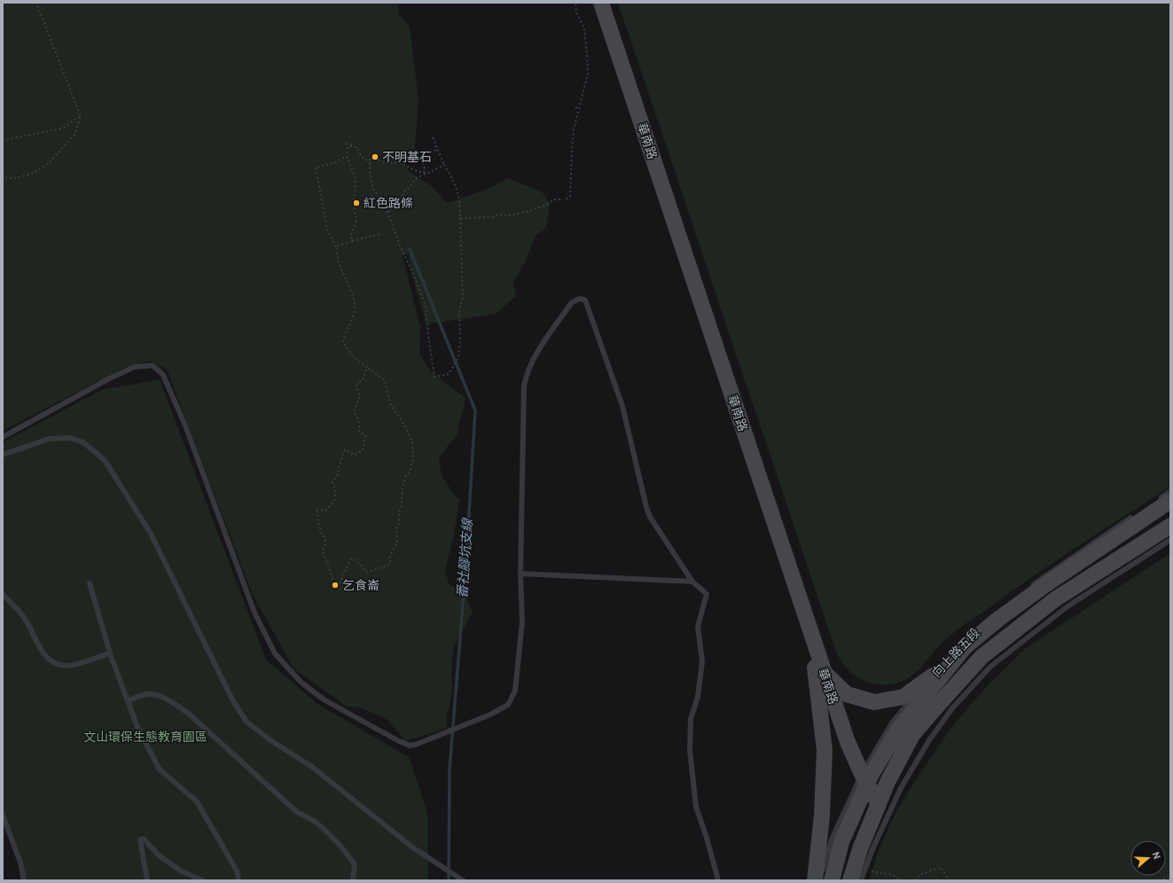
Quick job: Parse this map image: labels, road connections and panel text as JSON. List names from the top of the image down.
{
  "streets": {
    "street": ["華南路", "向上路五段"]
  },
  "crossings": [
    ["華南路", "向上路五段"]
  ],
  "water": ["番社腳坑支線"],
  "parks": ["文山環保生態教育園區"],
  "places": ["不明基石", "紅色路條", "乞食崙"],
  "north": "right"
}
